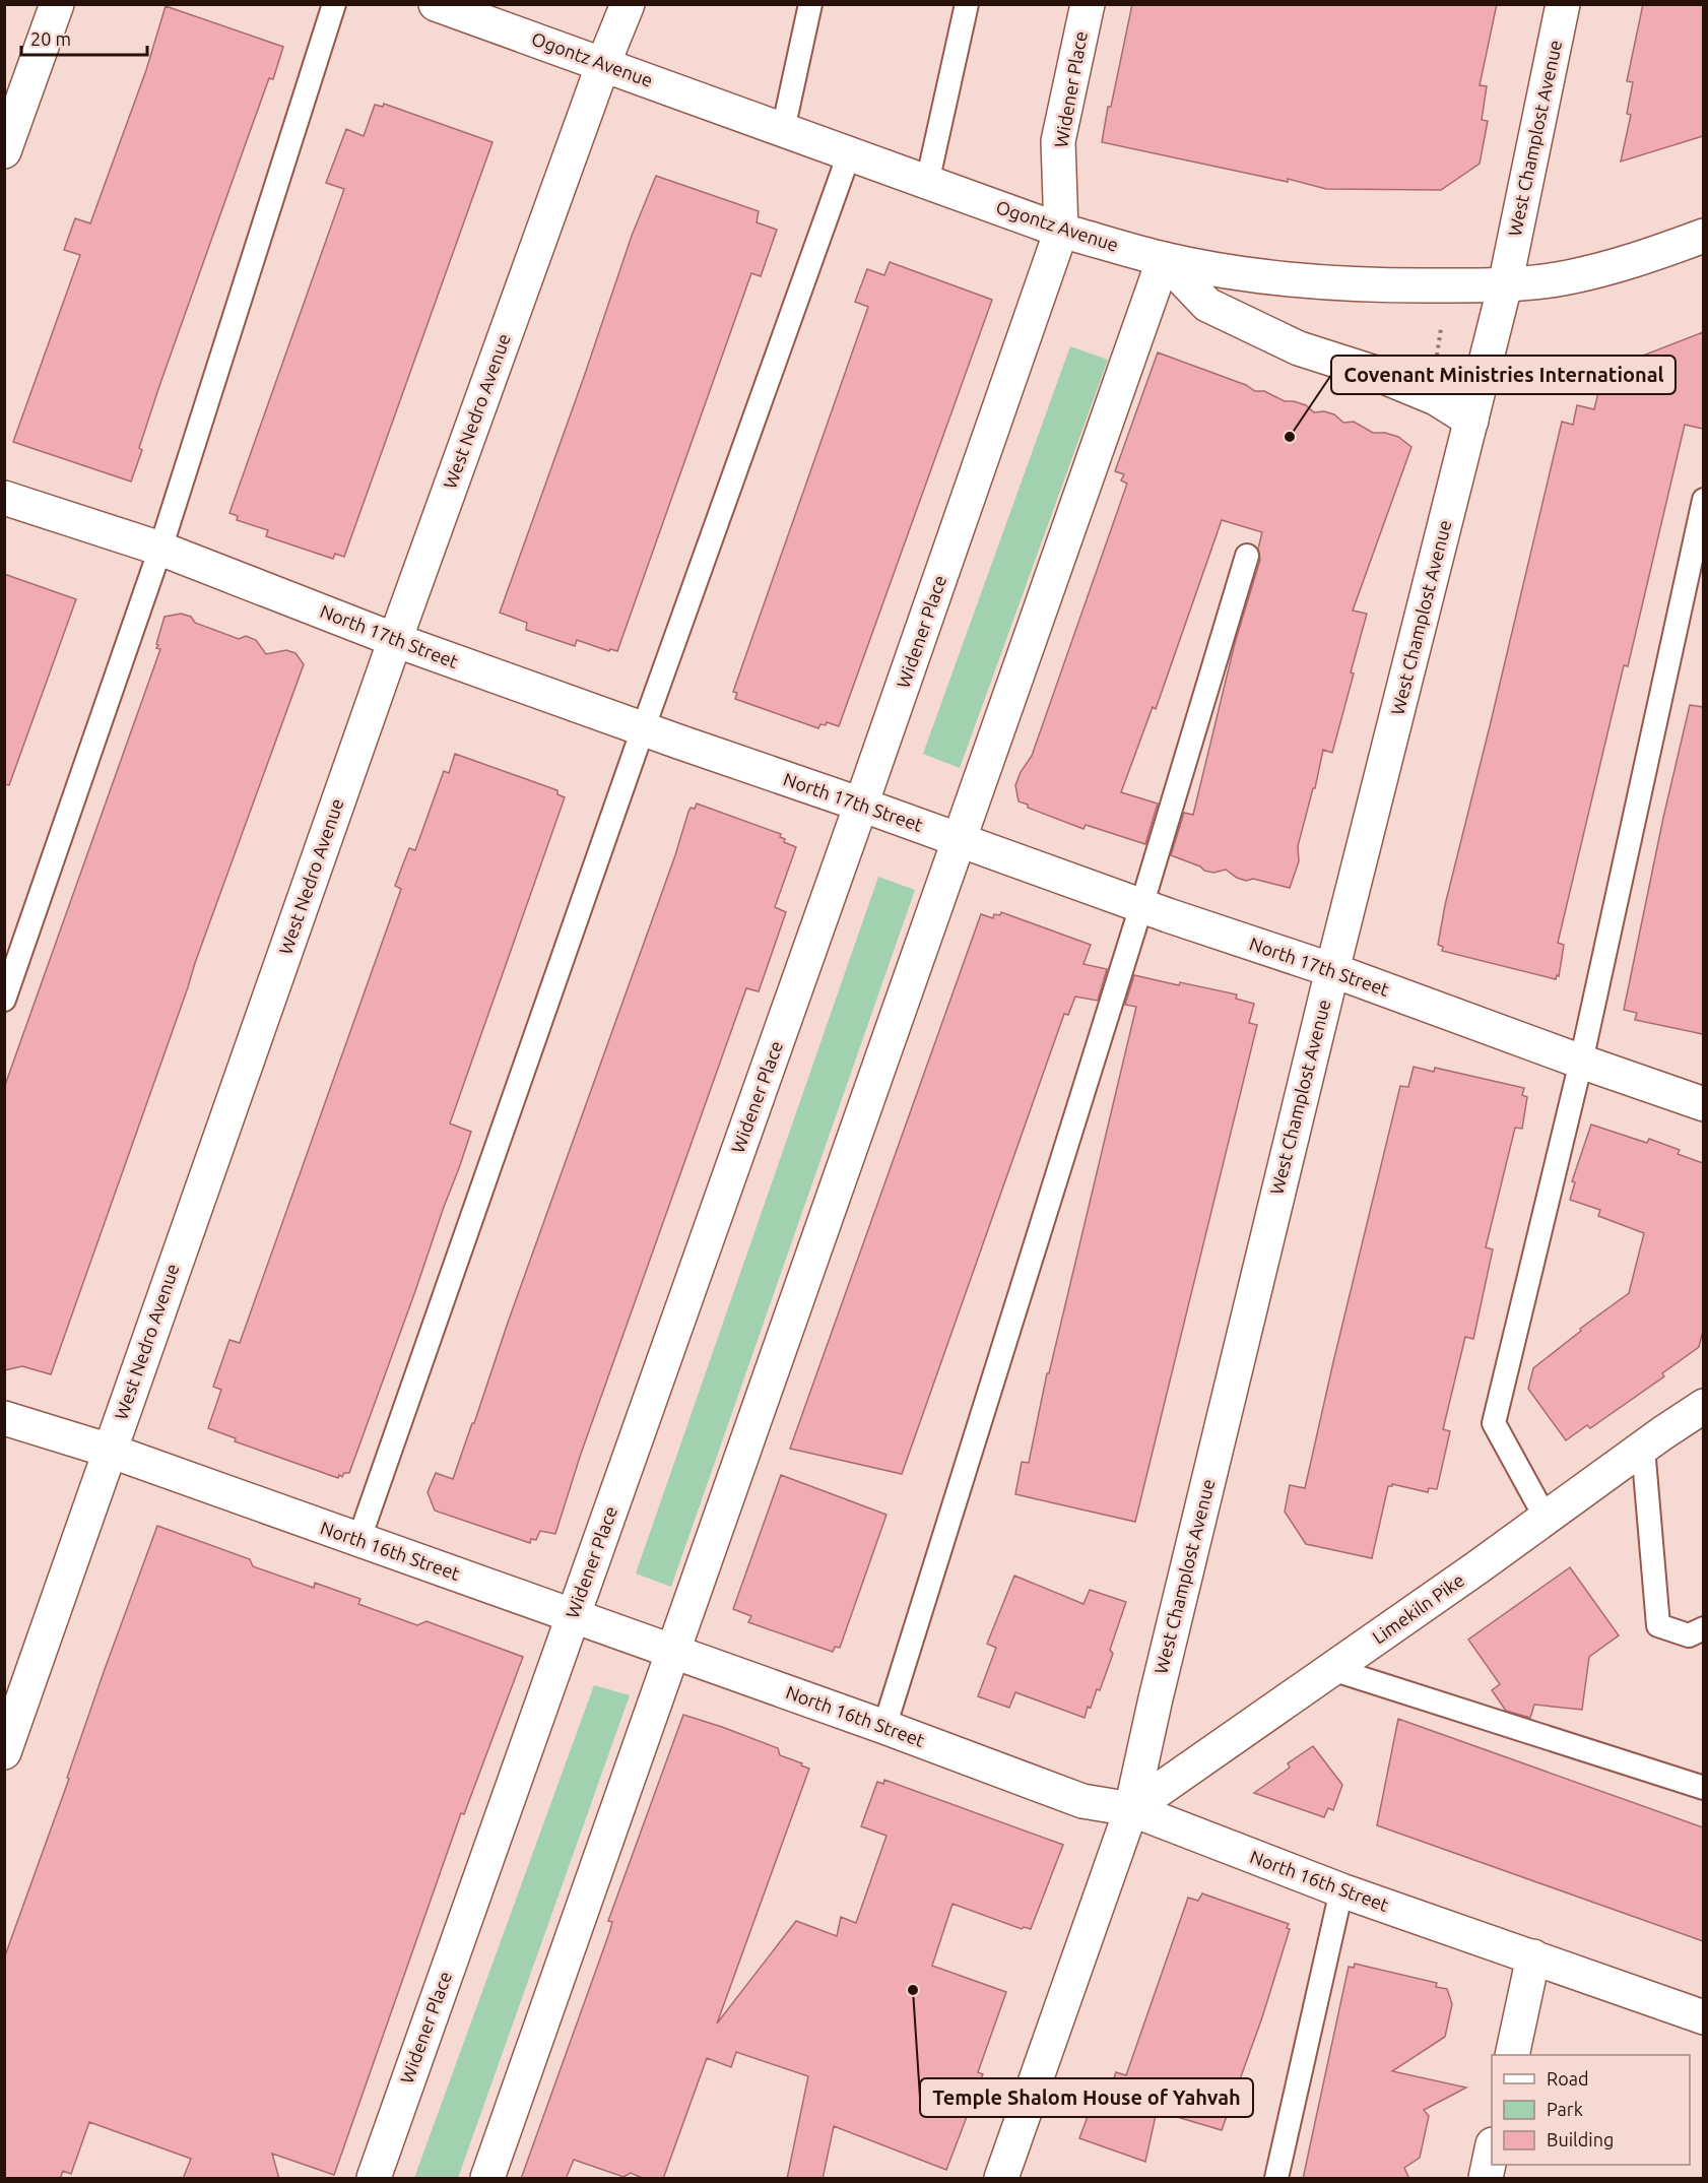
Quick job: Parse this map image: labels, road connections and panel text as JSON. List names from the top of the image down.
{
  "streets": {
    "street": [
      "Ogontz Avenue",
      "Widener Place",
      "West Champlost Avenue",
      "West Nedro Avenue",
      "North 17th Street",
      "North 16th Street",
      "Limekiln Pike"
    ]
  },
  "crossings": [
    ["Ogontz Avenue", "Widener Place"],
    ["Ogontz Avenue", "West Champlost Avenue"],
    ["Ogontz Avenue", "West Nedro Avenue"],
    ["Widener Place", "North 17th Street"],
    ["Widener Place", "North 16th Street"],
    ["West Champlost Avenue", "North 17th Street"],
    ["West Champlost Avenue", "North 16th Street"],
    ["West Champlost Avenue", "Limekiln Pike"],
    ["West Nedro Avenue", "North 17th Street"],
    ["West Nedro Avenue", "North 16th Street"],
    ["North 16th Street", "Limekiln Pike"]
  ],
  "places": ["Covenant Ministries International", "Temple Shalom House of Yahvah"],
  "legend": ["Road", "Park", "Building"],
  "scale_bar": "20 m"
}
